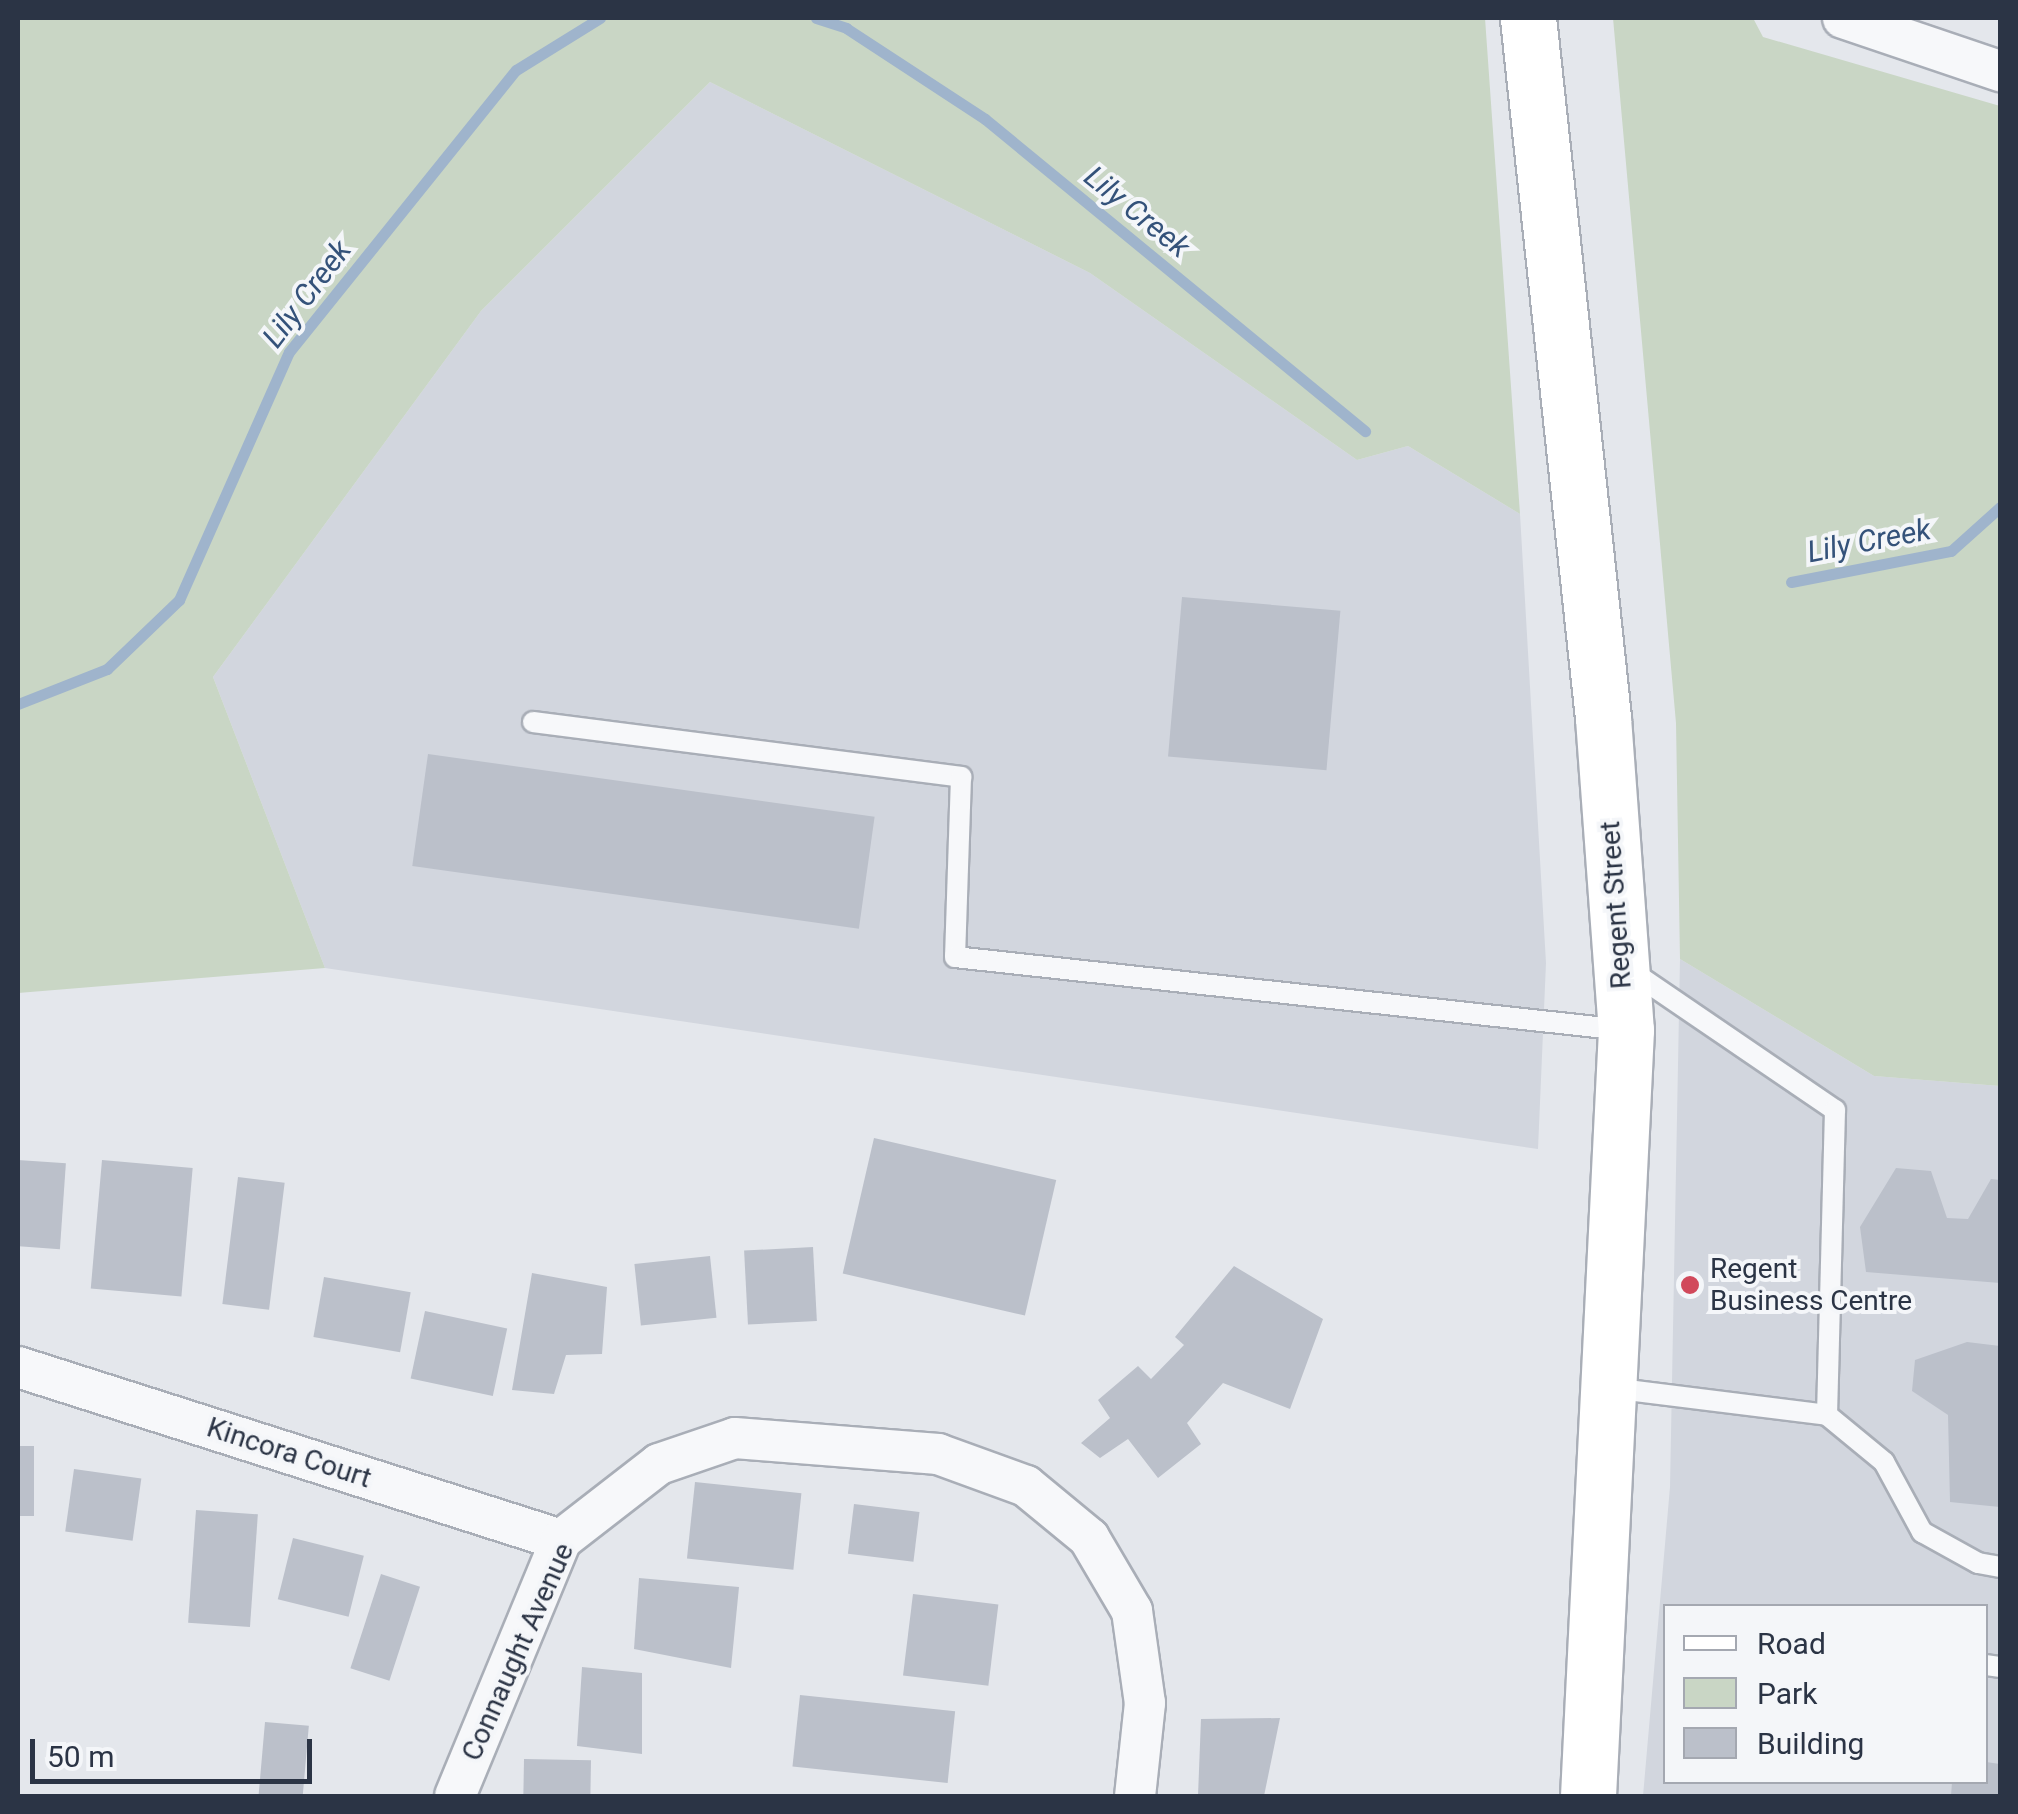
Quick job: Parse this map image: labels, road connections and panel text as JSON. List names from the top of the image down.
{
  "streets": {
    "main road": ["Regent Street"],
    "street": ["Kincora Court", "Connaught Avenue"]
  },
  "crossings": [
    ["Kincora Court", "Connaught Avenue"]
  ],
  "water": ["Lily Creek"],
  "places": ["Regent Business Centre"],
  "legend": ["Road", "Park", "Building"],
  "scale_bar": "50 m"
}
